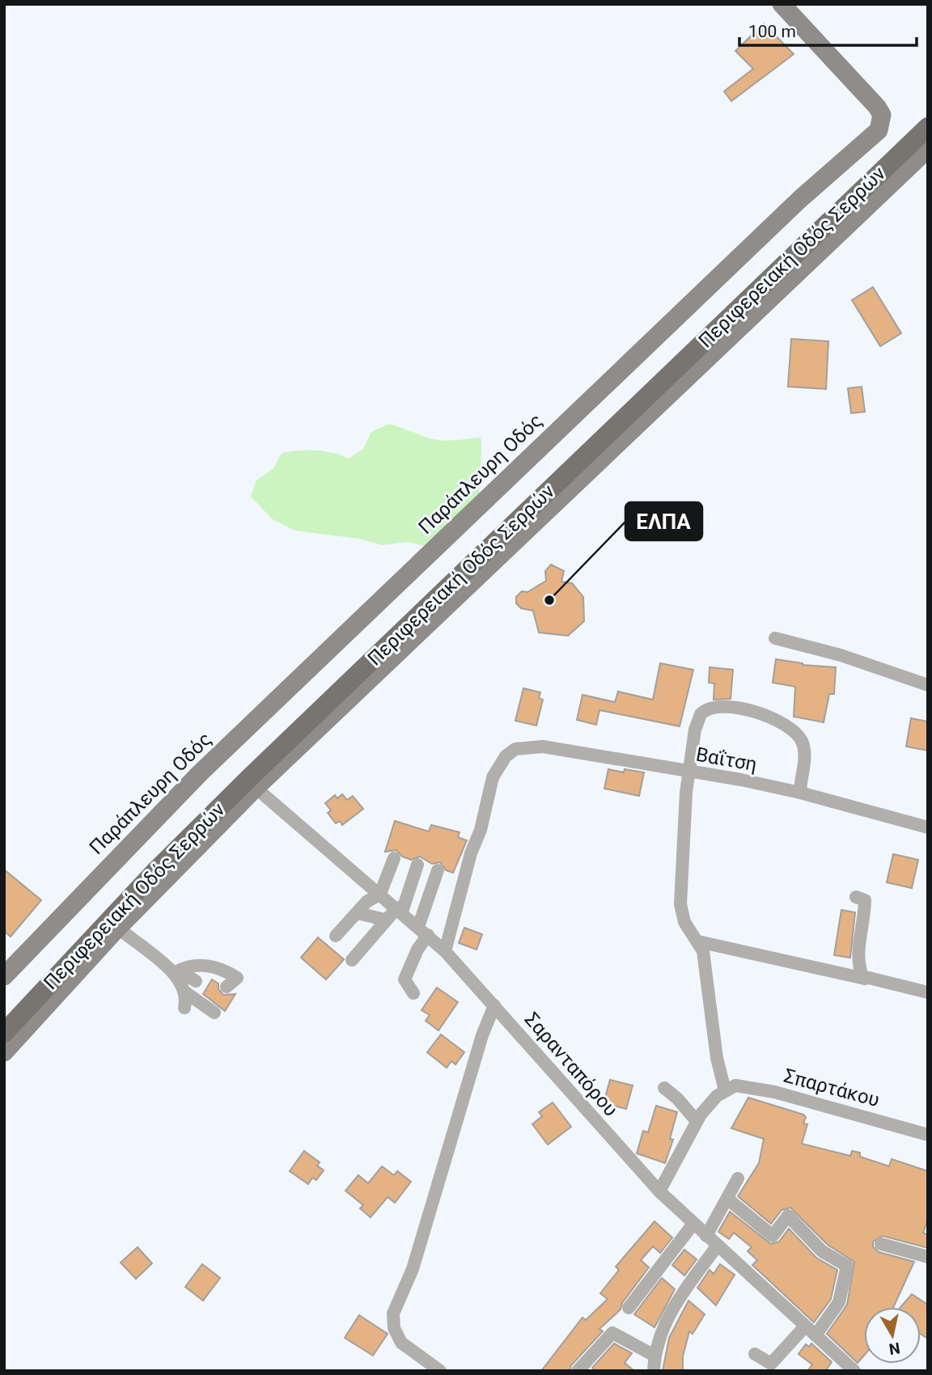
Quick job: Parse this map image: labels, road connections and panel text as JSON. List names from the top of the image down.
{
  "streets": {
    "main road": ["Περιφερειακή Οδός Σερρών"],
    "street": [
      "Παράπλευρη Οδός",
      "Βαΐτση",
      "Σαρανταπόρου",
      "Σπαρτάκου"
    ]
  },
  "crossings": [
    ["Βαΐτση", "Σαρανταπόρου"]
  ],
  "places": ["ΕΛΠΑ"],
  "scale_bar": "100 m",
  "north": "bottom"
}
